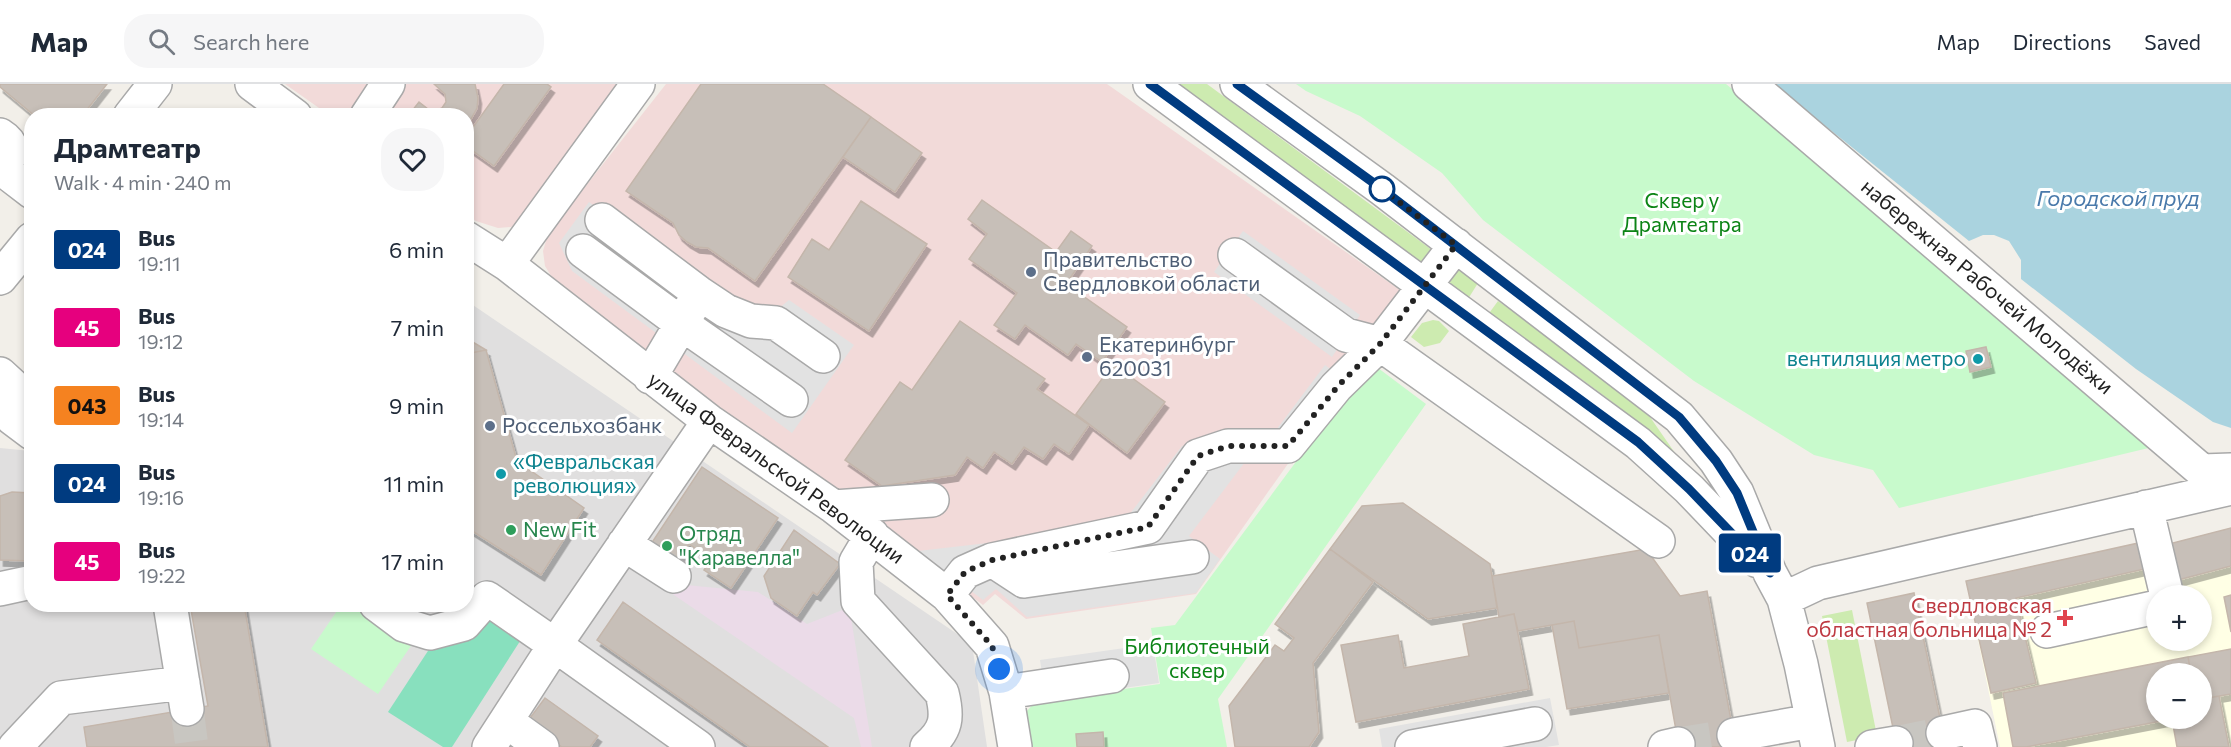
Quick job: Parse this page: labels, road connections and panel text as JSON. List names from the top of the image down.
{
  "streets": {
    "street": ["набережная Рабочей Молодёжи", "улица Февральской Революции"]
  },
  "water": ["Городской пруд"],
  "parks": ["Сквер у Драмтеатра", "Библиотечный сквер"],
  "places": {
    "other": [
      "Правительство Свердловкой области",
      "Екатеринбург 620031",
      "вентиляция метро",
      "Россельхозбанк",
      "«Февральская революция»",
      "New Fit",
      "Отряд \"Каравелла\""
    ],
    "health": ["Свердловская областная больница № 2"]
  },
  "lines": ["bus line 024"],
  "page": {
    "header": "Map",
    "search": "Search here",
    "nav": ["Map", "Directions", "Saved"],
    "on_map": "024",
    "heading": ["Драмтеатр", "Walk · 4 min · 240 m"],
    "list": [
      {
        "mark": "024",
        "name": "Bus",
        "note": "19:11",
        "value": "6 min"
      },
      {
        "mark": "45",
        "name": "Bus",
        "note": "19:12",
        "value": "7 min"
      },
      {
        "mark": "043",
        "name": "Bus",
        "note": "19:14",
        "value": "9 min"
      },
      {
        "mark": "024",
        "name": "Bus",
        "note": "19:16",
        "value": "11 min"
      },
      {
        "mark": "45",
        "name": "Bus",
        "note": "19:22",
        "value": "17 min"
      }
    ],
    "map_buttons": ["+", "−"]
  }
}
